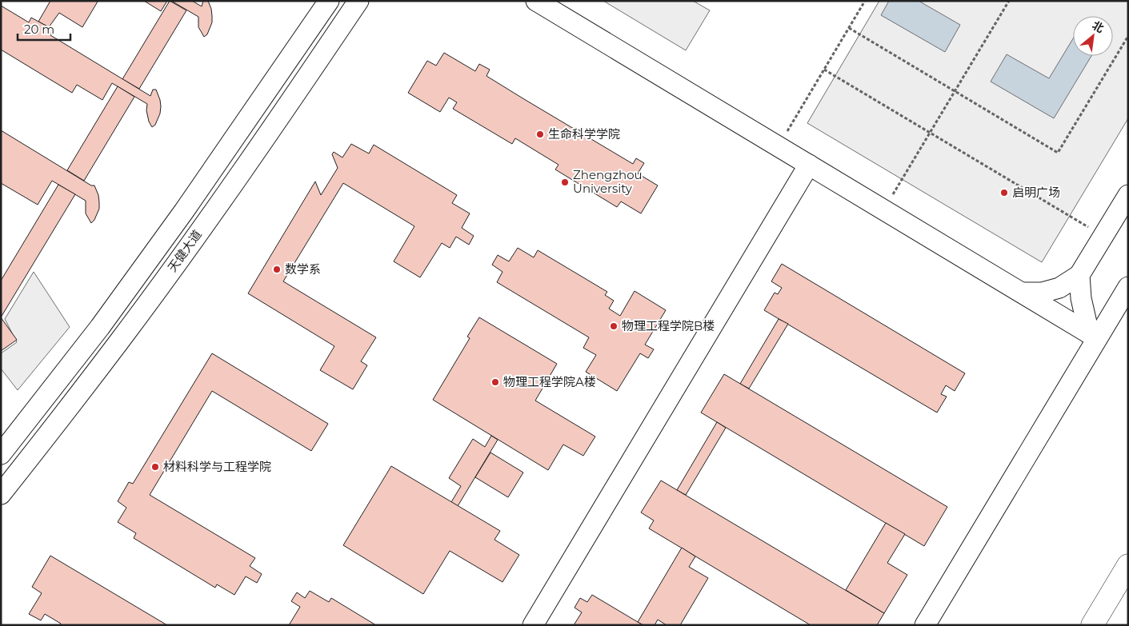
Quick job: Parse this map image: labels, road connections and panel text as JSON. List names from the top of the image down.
{
  "streets": {
    "lane": ["天健大道"]
  },
  "places": [
    "生命科学学院",
    "Zhengzhou University",
    "启明广场",
    "数学系",
    "物理工程学院B楼",
    "物理工程学院A楼",
    "材料科学与工程学院"
  ],
  "scale_bar": "20 m",
  "north": "top right"
}
